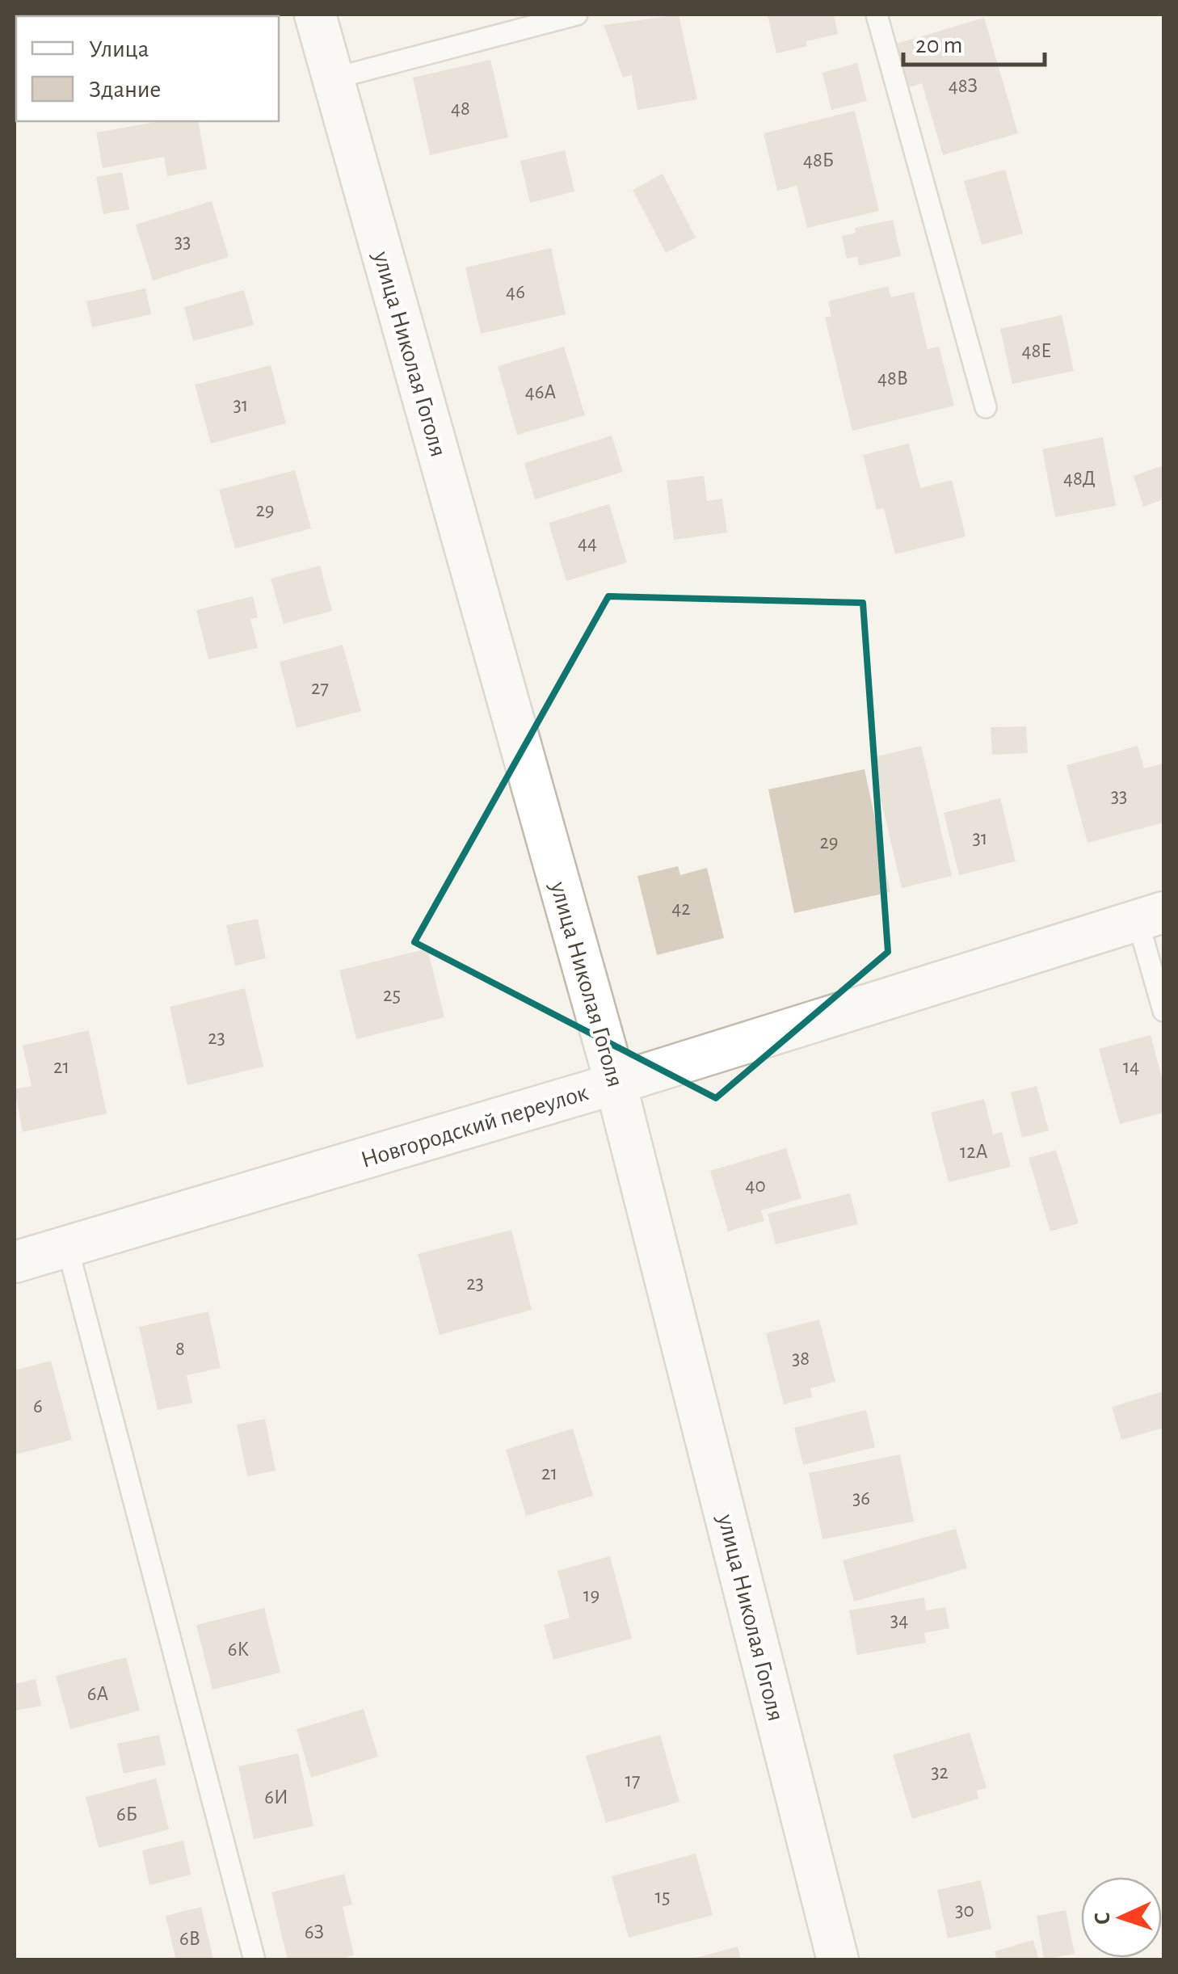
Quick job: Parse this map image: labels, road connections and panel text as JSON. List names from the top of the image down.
{
  "streets": {
    "street": ["улица Николая Гоголя", "Новгородский переулок"]
  },
  "crossings": [
    ["улица Николая Гоголя", "Новгородский переулок"]
  ],
  "house_numbers": [
    "48З",
    "48",
    "48Б",
    "33",
    "46",
    "48Е",
    "48В",
    "46А",
    "31",
    "48Д",
    "29",
    "44",
    "27",
    "33",
    "31",
    "29",
    "42",
    "25",
    "23",
    "21",
    "14",
    "12А",
    "40",
    "23",
    "8",
    "38",
    "6",
    "21",
    "36",
    "19",
    "34",
    "6К",
    "6А",
    "32",
    "17",
    "6И",
    "6Б",
    "15",
    "30",
    "6З",
    "6В"
  ],
  "legend": ["Улица", "Здание"],
  "scale_bar": "20 m",
  "north": "left"
}
